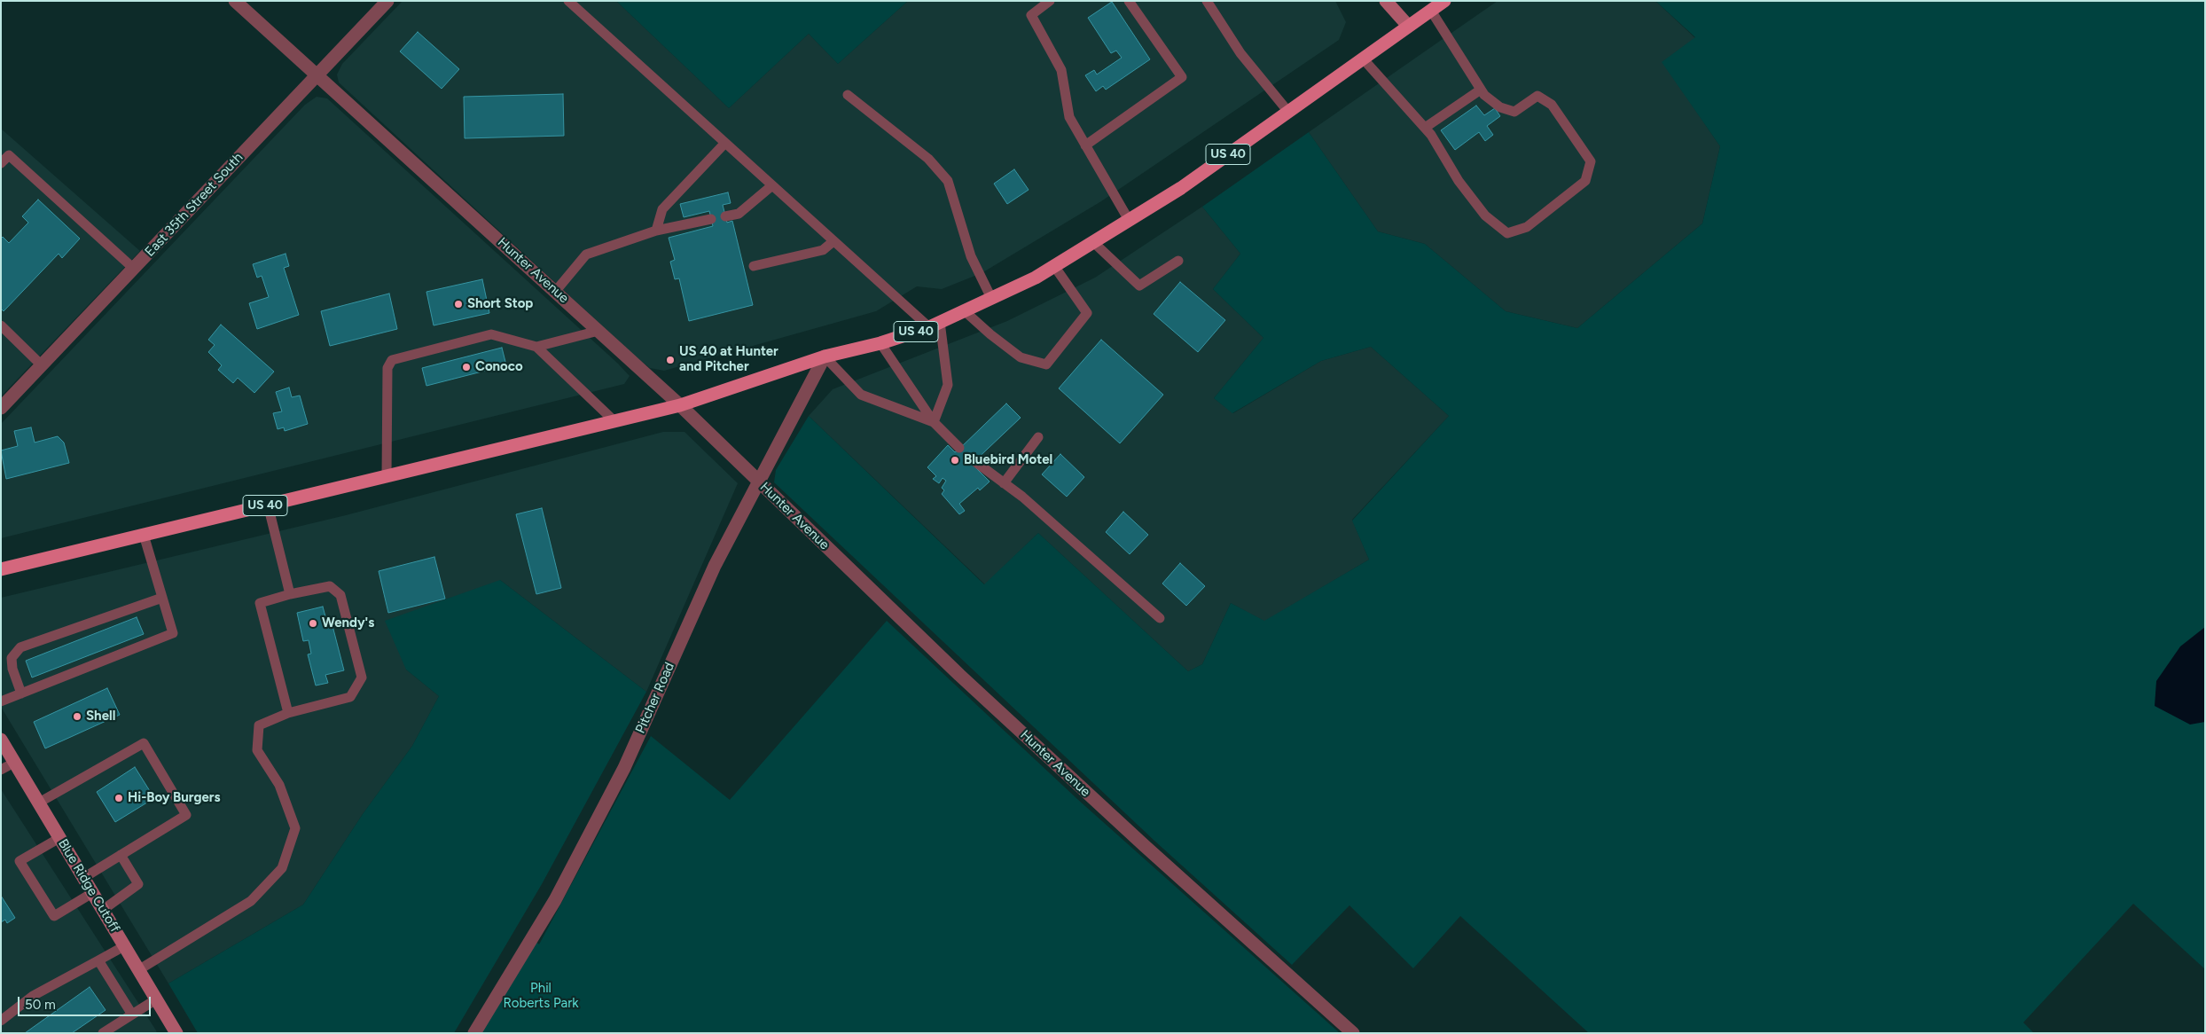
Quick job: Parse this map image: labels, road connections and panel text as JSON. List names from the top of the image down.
{
  "streets": {
    "main road": ["US 40", "Blue Ridge Cutoff"],
    "street": ["East 35th Street South", "Hunter Avenue", "Pitcher Road"]
  },
  "crossings": [
    ["US 40", "Hunter Avenue"],
    ["US 40", "Pitcher Road"],
    ["East 35th Street South", "Hunter Avenue"],
    ["Hunter Avenue", "Pitcher Road"]
  ],
  "parks": ["Phil Roberts Park"],
  "places": [
    "Short Stop",
    "US 40 at Hunter and Pitcher",
    "Conoco",
    "Bluebird Motel",
    "Wendy's",
    "Shell",
    "Hi-Boy Burgers"
  ],
  "scale_bar": "50 m"
}
